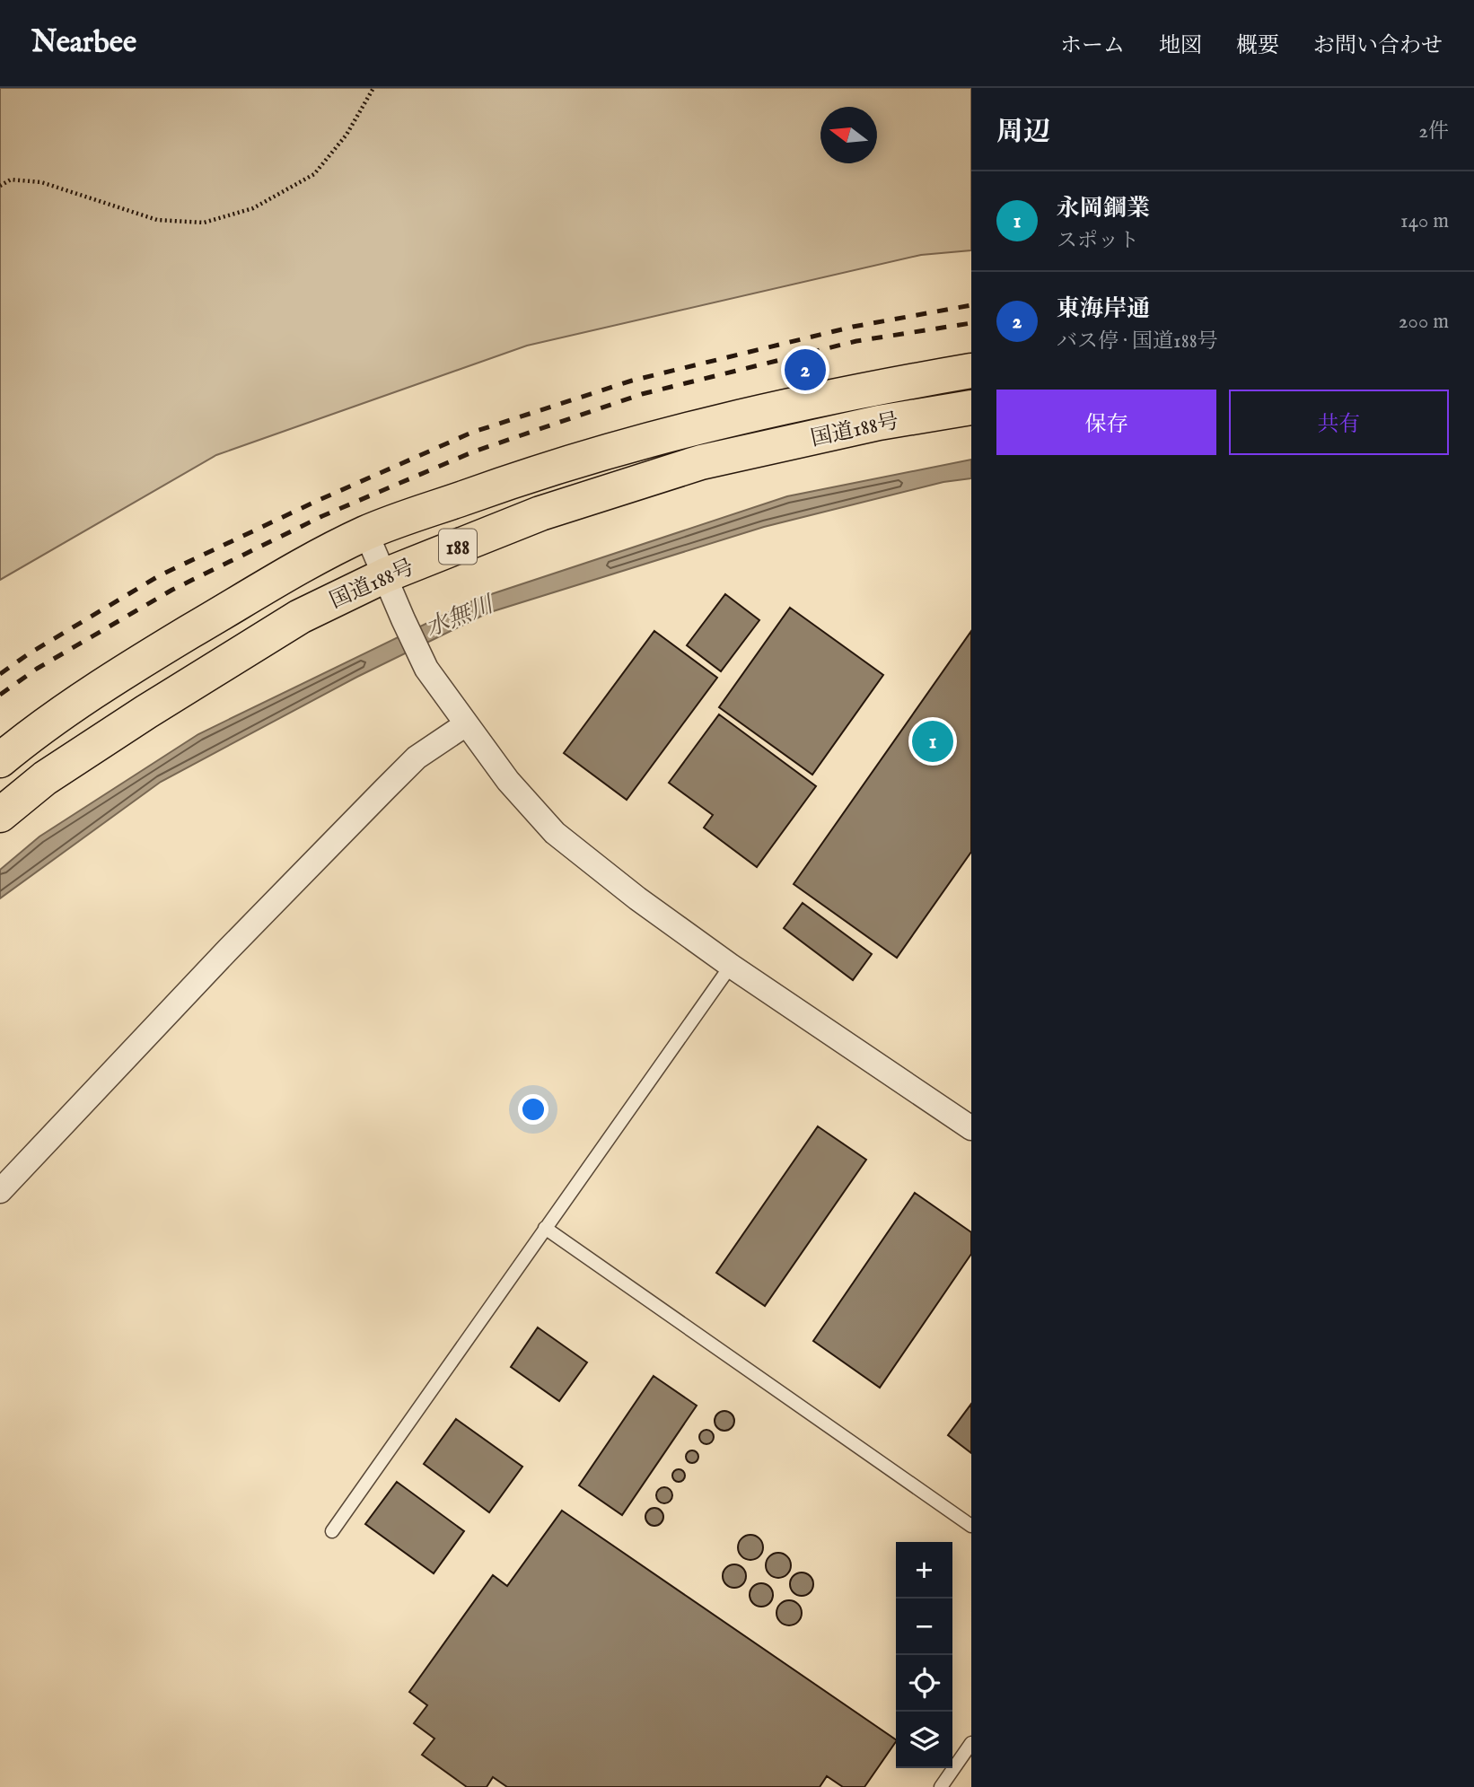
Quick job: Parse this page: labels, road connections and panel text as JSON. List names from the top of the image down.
{
  "streets": {
    "highway": ["国道188号", "188"]
  },
  "water": ["水無川"],
  "north": "left",
  "page": {
    "header": "Nearbee",
    "nav": [
      "ホーム",
      "地図",
      "概要",
      "お問い合わせ"
    ],
    "heading": ["周辺", "2件"],
    "list": [
      {
        "mark": "1",
        "name": "永岡鋼業",
        "note": "スポット",
        "value": "140 m"
      },
      {
        "mark": "2",
        "name": "東海岸通",
        "note": "バス停 · 国道188号",
        "value": "200 m"
      }
    ],
    "pins": ["2", "1"],
    "buttons": ["保存", "共有"],
    "map_buttons": ["+", "−"]
  }
}
